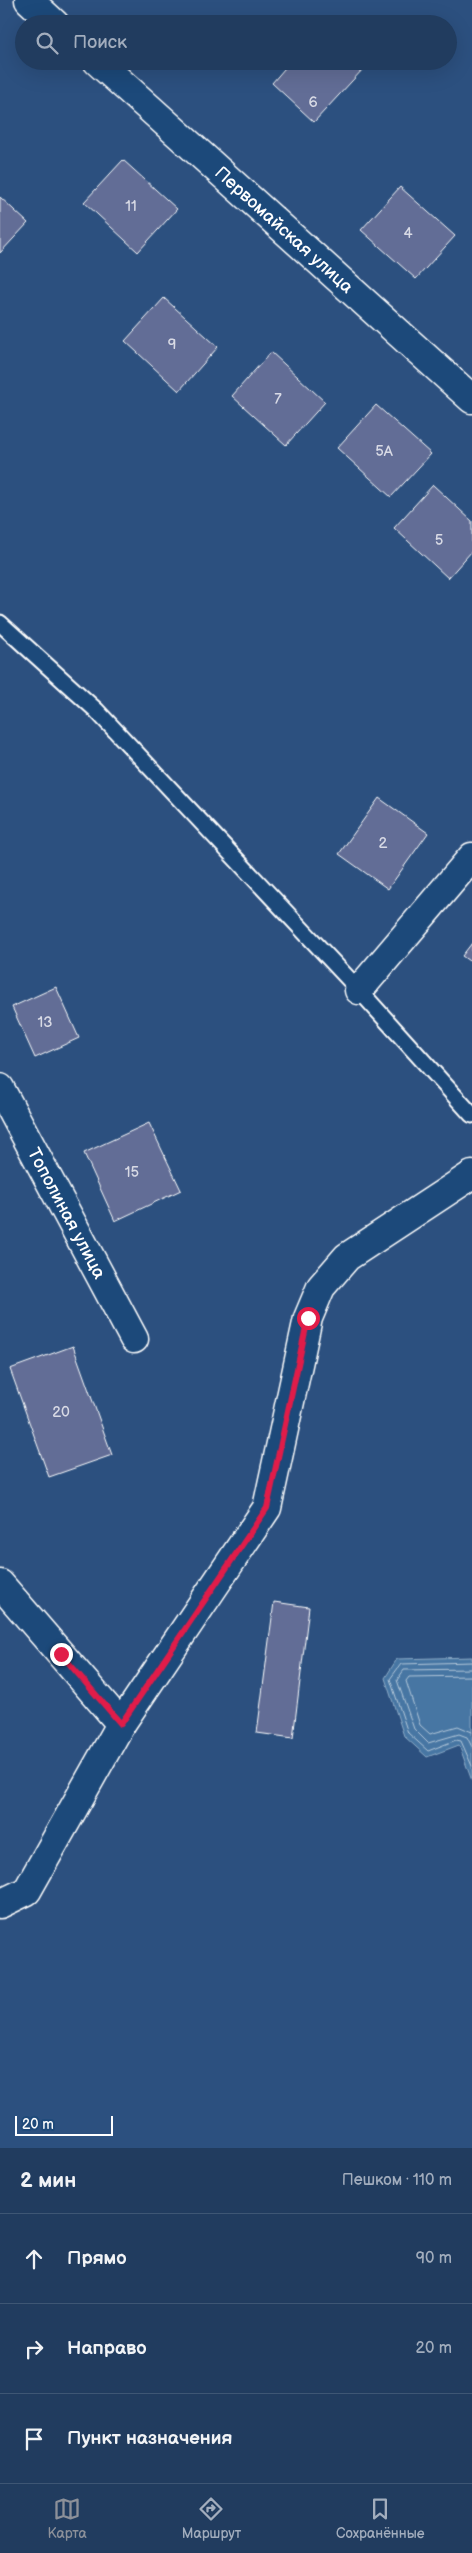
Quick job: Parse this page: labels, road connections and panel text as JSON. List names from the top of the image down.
{
  "streets": {
    "street": ["Первомайская улица", "Тополиная улица"]
  },
  "house_numbers": [
    "6",
    "11",
    "4",
    "9",
    "7",
    "5А",
    "5",
    "2",
    "13",
    "15",
    "20"
  ],
  "scale_bar": "20 m",
  "page": {
    "search": "Поиск",
    "scale": "20 m",
    "heading": ["2 мин", "Пешком · 110 m"],
    "list": [
      ["Прямо", "90 m"],
      ["Направо", "20 m"],
      "Пункт назначения"
    ],
    "nav": ["Карта", "Маршрут", "Сохранённые"]
  }
}
